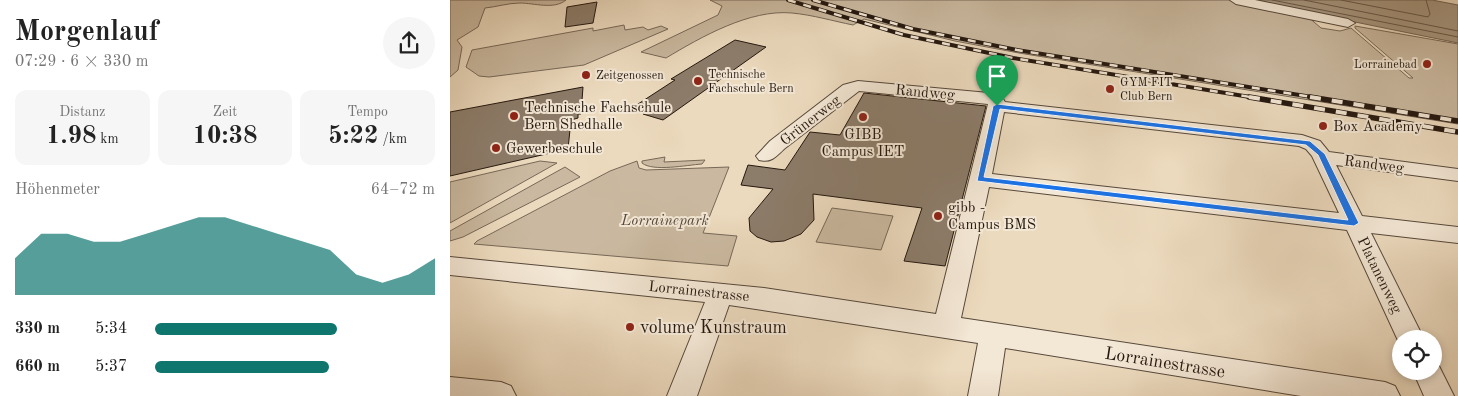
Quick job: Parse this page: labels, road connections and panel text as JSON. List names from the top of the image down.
{
  "streets": {
    "street": [
      "Randweg",
      "Grünerweg",
      "Platanenweg",
      "Lorrainestrasse"
    ]
  },
  "crossings": [
    ["Randweg", "Grünerweg"],
    ["Randweg", "Platanenweg"]
  ],
  "parks": ["Lorrainepark"],
  "places": [
    "Lorrainebad",
    "Zeitgenossen",
    "Technische Fachschule Bern",
    "GYM FIT Club Bern",
    "Technische Fachschule Bern Shedhalle",
    "GIBB Campus IET",
    "Box Academy",
    "Gewerbeschule",
    "gibb - Campus BMS",
    "volume Kunstraum"
  ],
  "page": {
    "heading": ["Morgenlauf", "07:29 · 6 × 330 m"],
    "stats": [
      ["Distanz", "1.98 km"],
      ["Zeit", "10:38"],
      ["Tempo", "5:22 /km"]
    ],
    "chart": ["Höhenmeter", "64–72 m"],
    "list": [
      {
        "name": "330 m",
        "note": "5:34"
      },
      {
        "name": "660 m",
        "note": "5:37"
      }
    ]
  }
}
